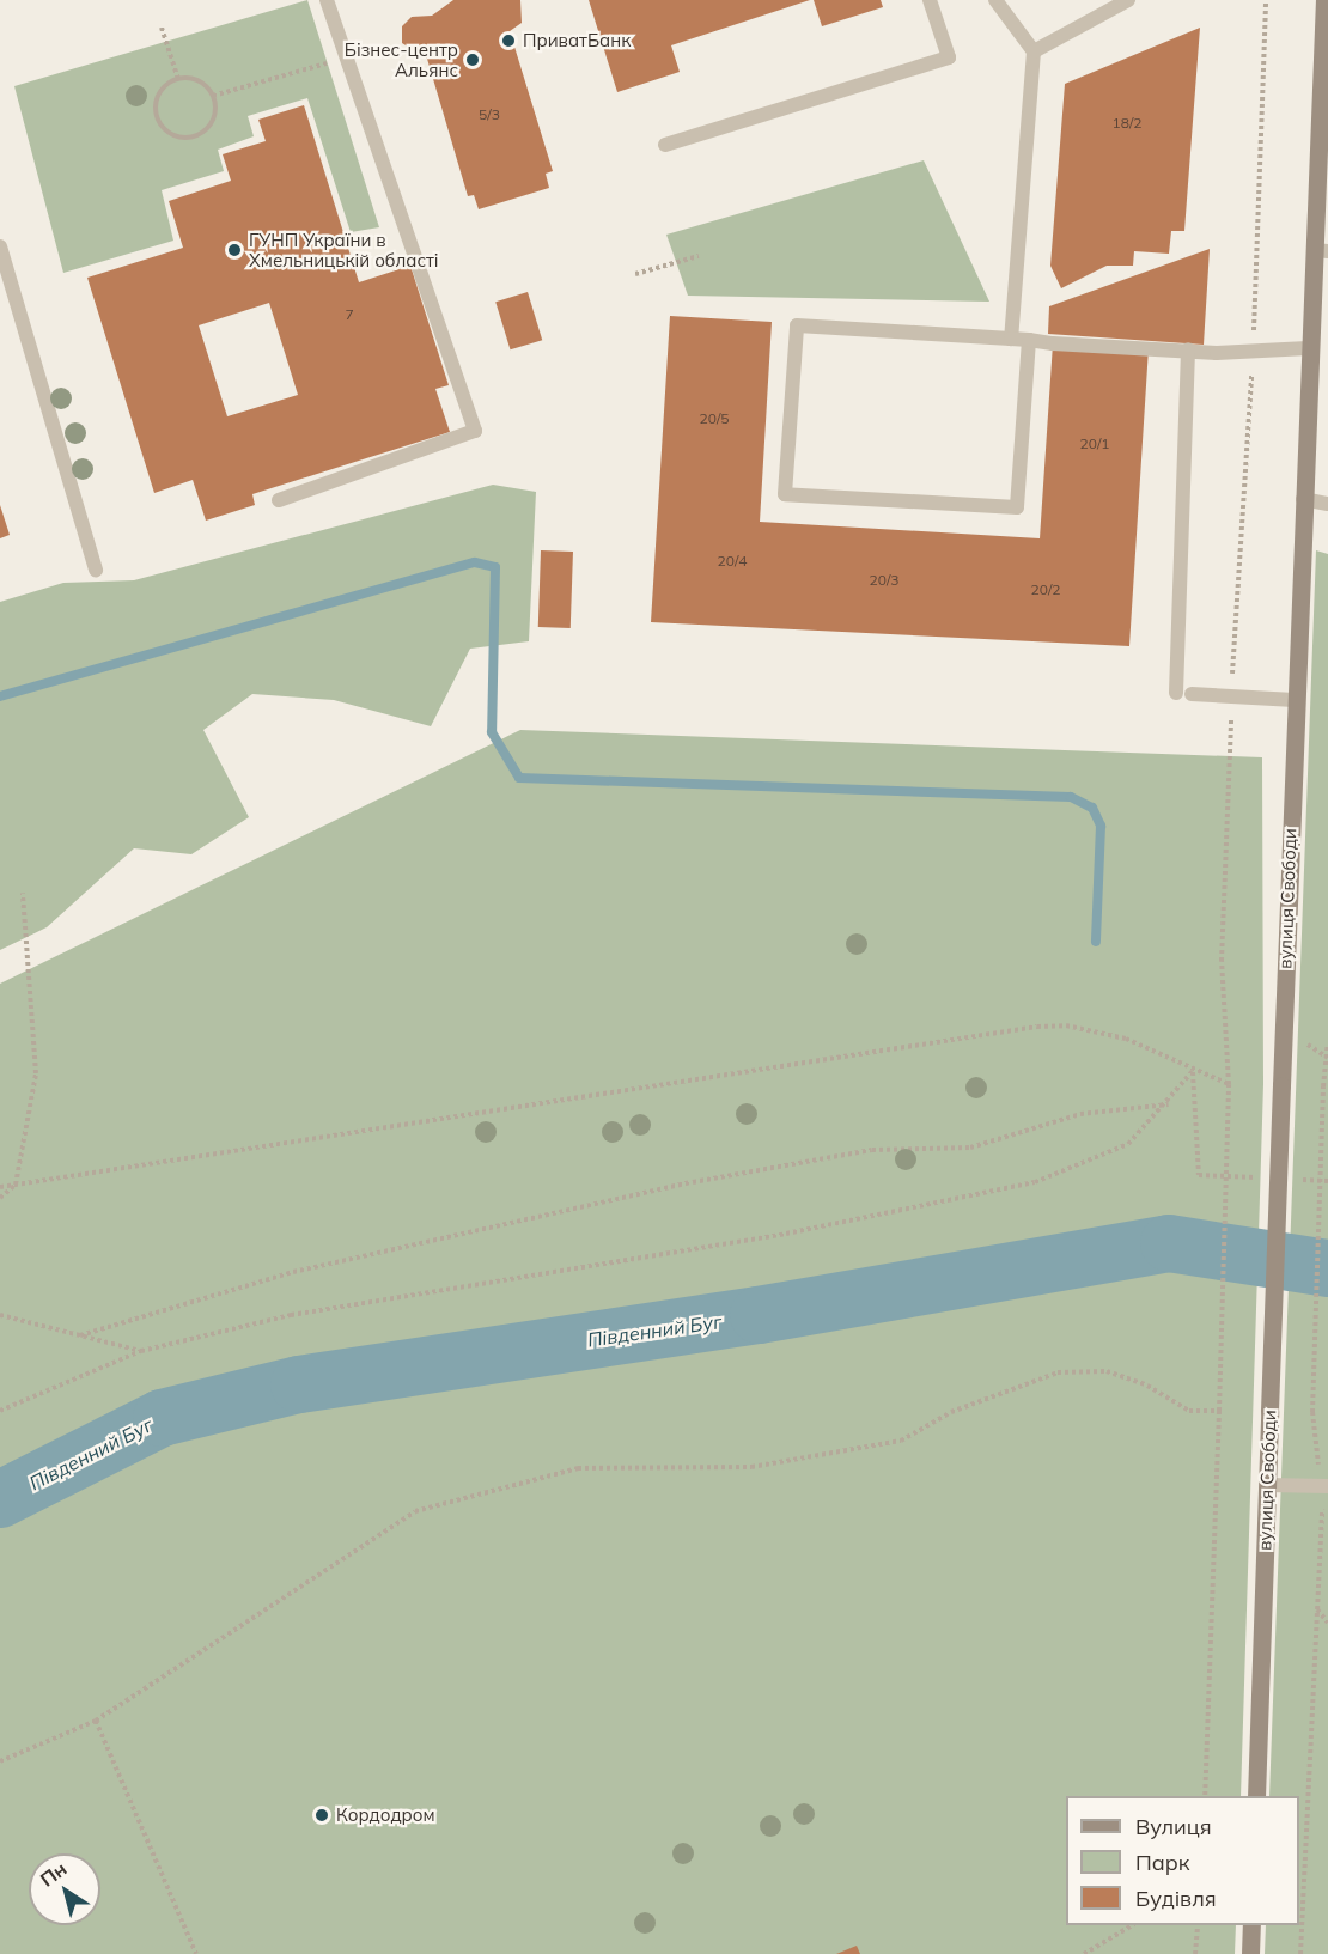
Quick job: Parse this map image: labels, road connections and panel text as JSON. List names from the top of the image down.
{
  "streets": {
    "main road": ["вулиця Свободи"]
  },
  "water": ["Південний Буг"],
  "places": [
    "ПриватБанк",
    "Бізнес-центр Альянс",
    "ГУНП України в Хмельницькій області",
    "Кордодром"
  ],
  "house_numbers": [
    "5/3",
    "18/2",
    "7",
    "20/5",
    "20/1",
    "20/4",
    "20/3",
    "20/2"
  ],
  "legend": ["Вулиця", "Парк", "Будівля"],
  "north": "top left"
}
